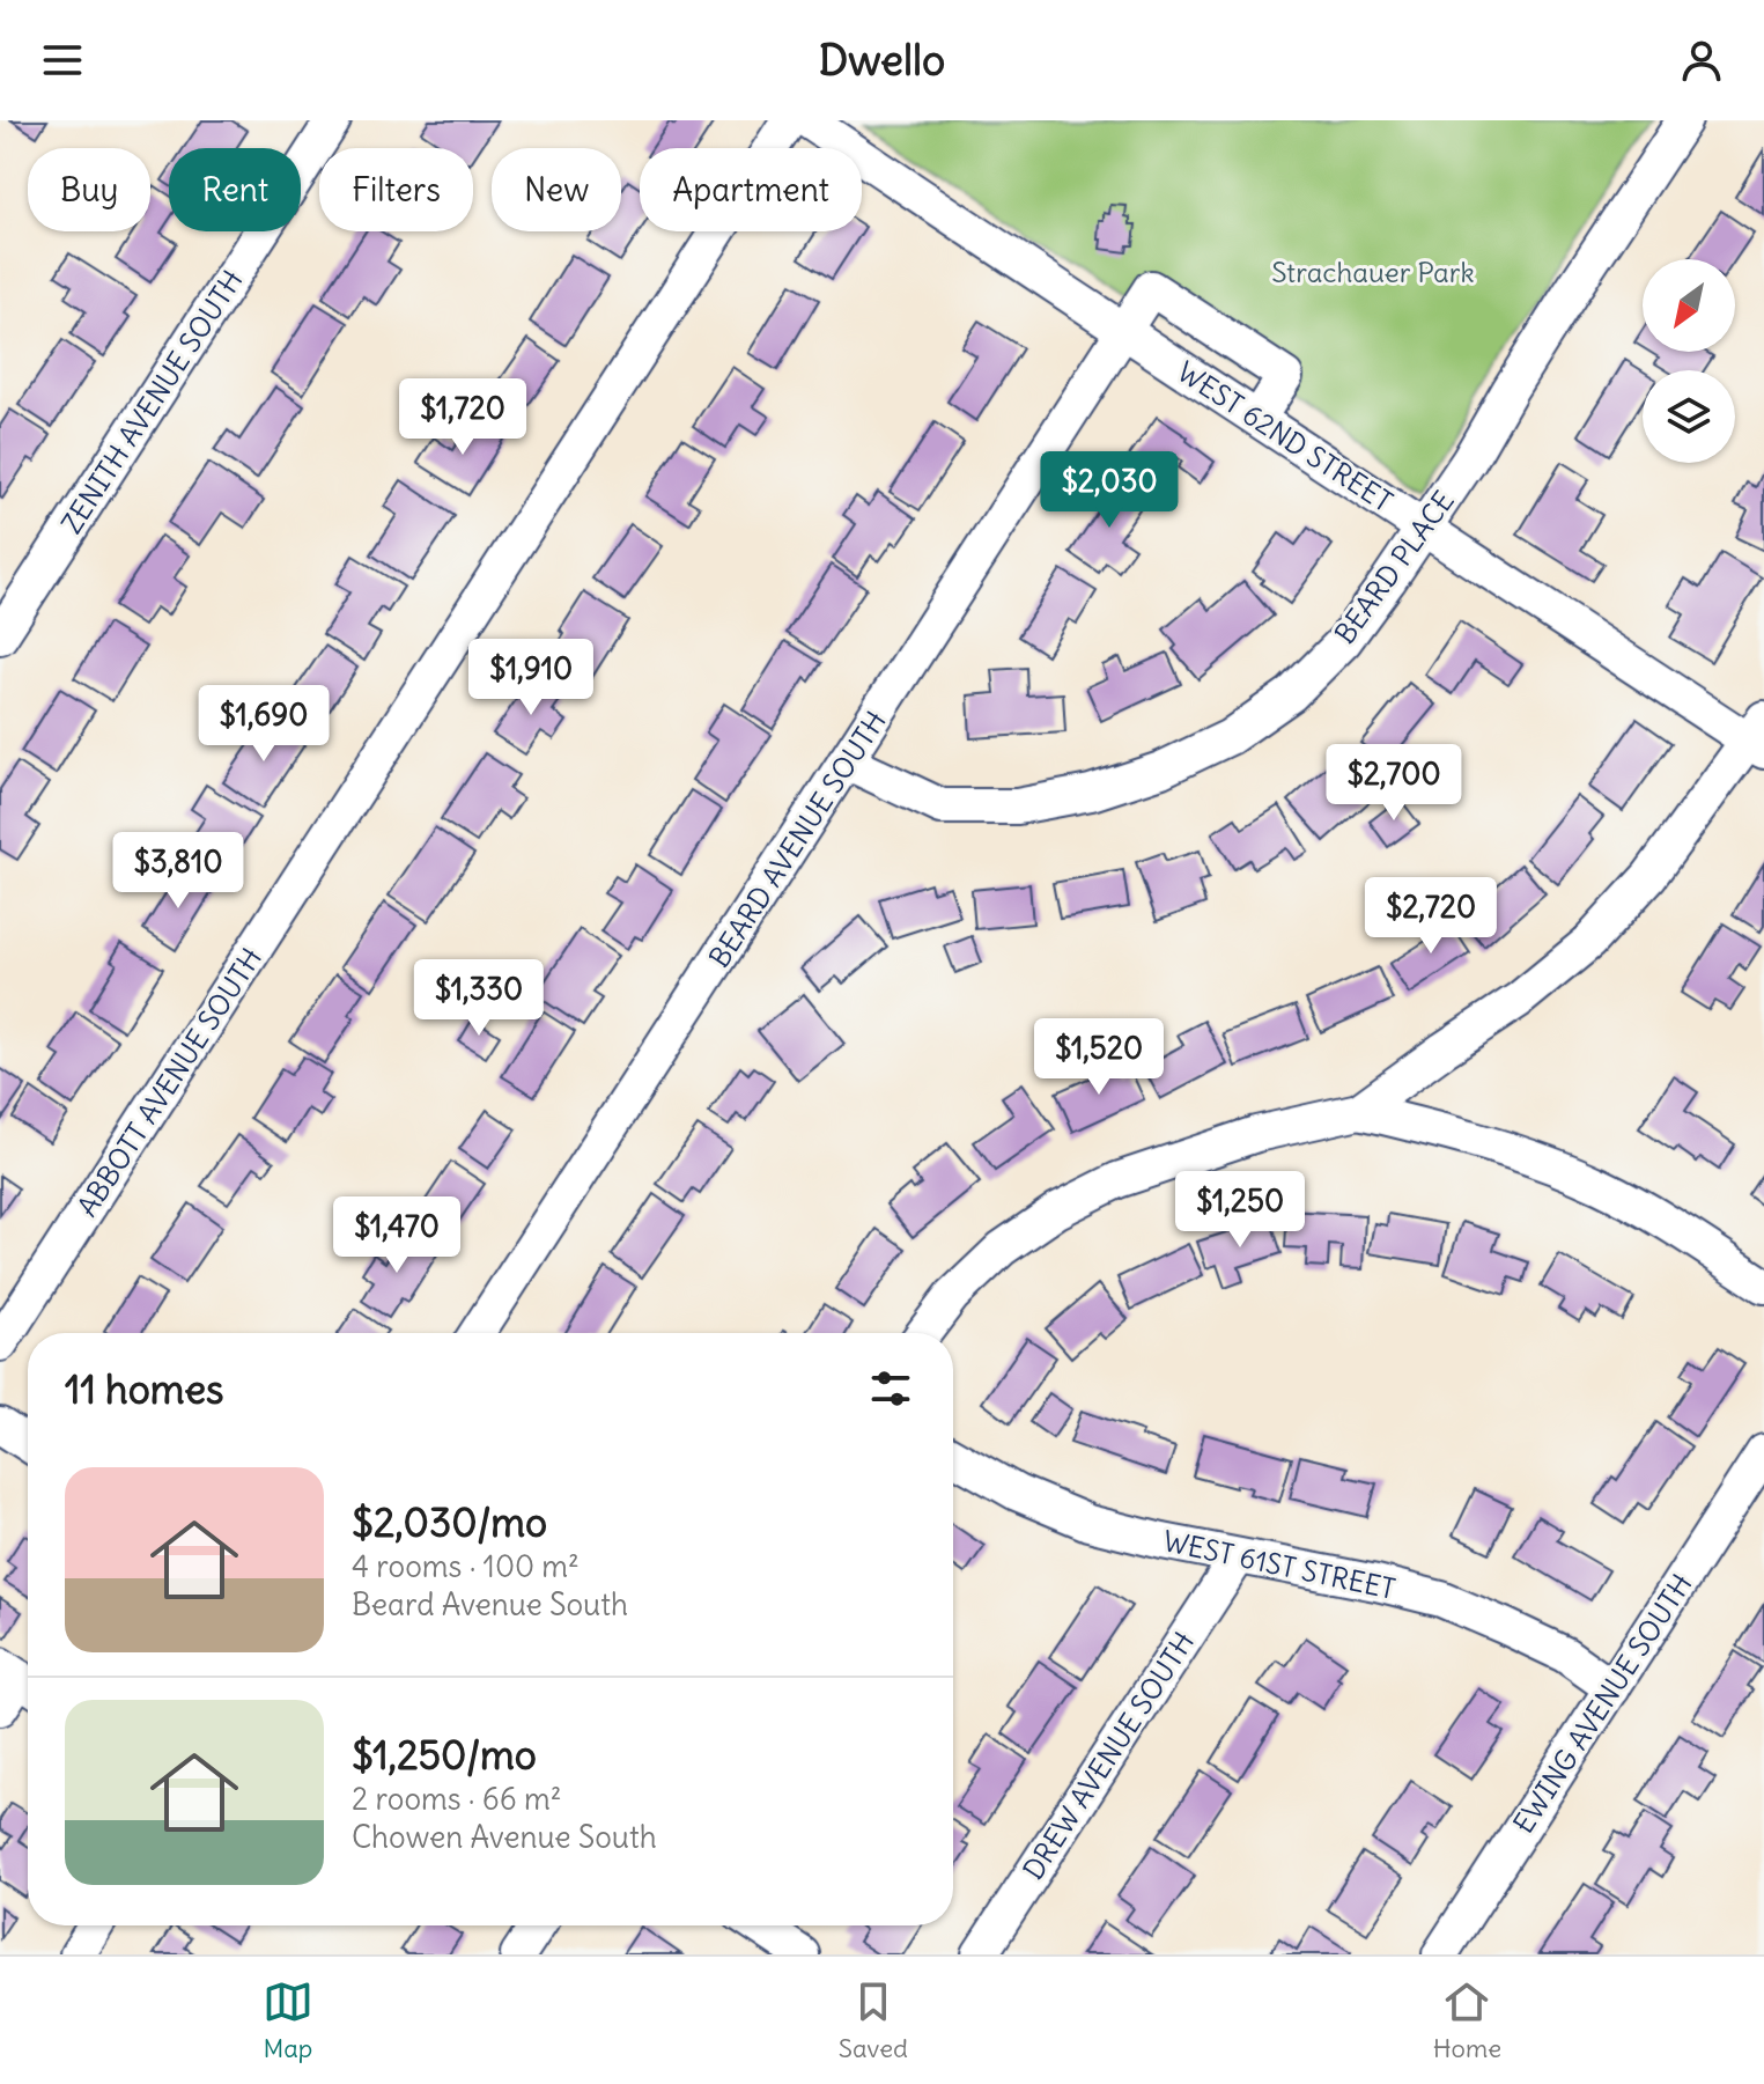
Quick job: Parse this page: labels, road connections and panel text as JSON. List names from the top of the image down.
{
  "streets": {
    "street": [
      "ZENITH AVENUE SOUTH",
      "WEST 62ND STREET",
      "BEARD PLACE",
      "BEARD AVENUE SOUTH",
      "ABBOTT AVENUE SOUTH",
      "WEST 61ST STREET",
      "EWING AVENUE SOUTH",
      "DREW AVENUE SOUTH"
    ]
  },
  "crossings": [
    ["WEST 62ND STREET", "BEARD PLACE"],
    ["WEST 62ND STREET", "BEARD AVENUE SOUTH"],
    ["BEARD PLACE", "BEARD AVENUE SOUTH"],
    ["WEST 61ST STREET", "EWING AVENUE SOUTH"],
    ["WEST 61ST STREET", "DREW AVENUE SOUTH"]
  ],
  "parks": ["Strachauer Park"],
  "north": "bottom left",
  "page": {
    "header": "Dwello",
    "chip": [
      "Buy",
      "Rent",
      "Filters",
      "New",
      "Apartment"
    ],
    "price": [
      "$1,720",
      "$2,030",
      "$1,910",
      "$1,690",
      "$2,700",
      "$3,810",
      "$2,720",
      "$1,330",
      "$1,520",
      "$1,250",
      "$1,470"
    ],
    "heading": "11 homes",
    "list": [
      {
        "name": "$2,030/mo",
        "note": "4 rooms · 100 m² · Beard Avenue South"
      },
      {
        "name": "$1,250/mo",
        "note": "2 rooms · 66 m² · Chowen Avenue South"
      }
    ],
    "tabs": ["Map", "Saved", "Home"]
  }
}
